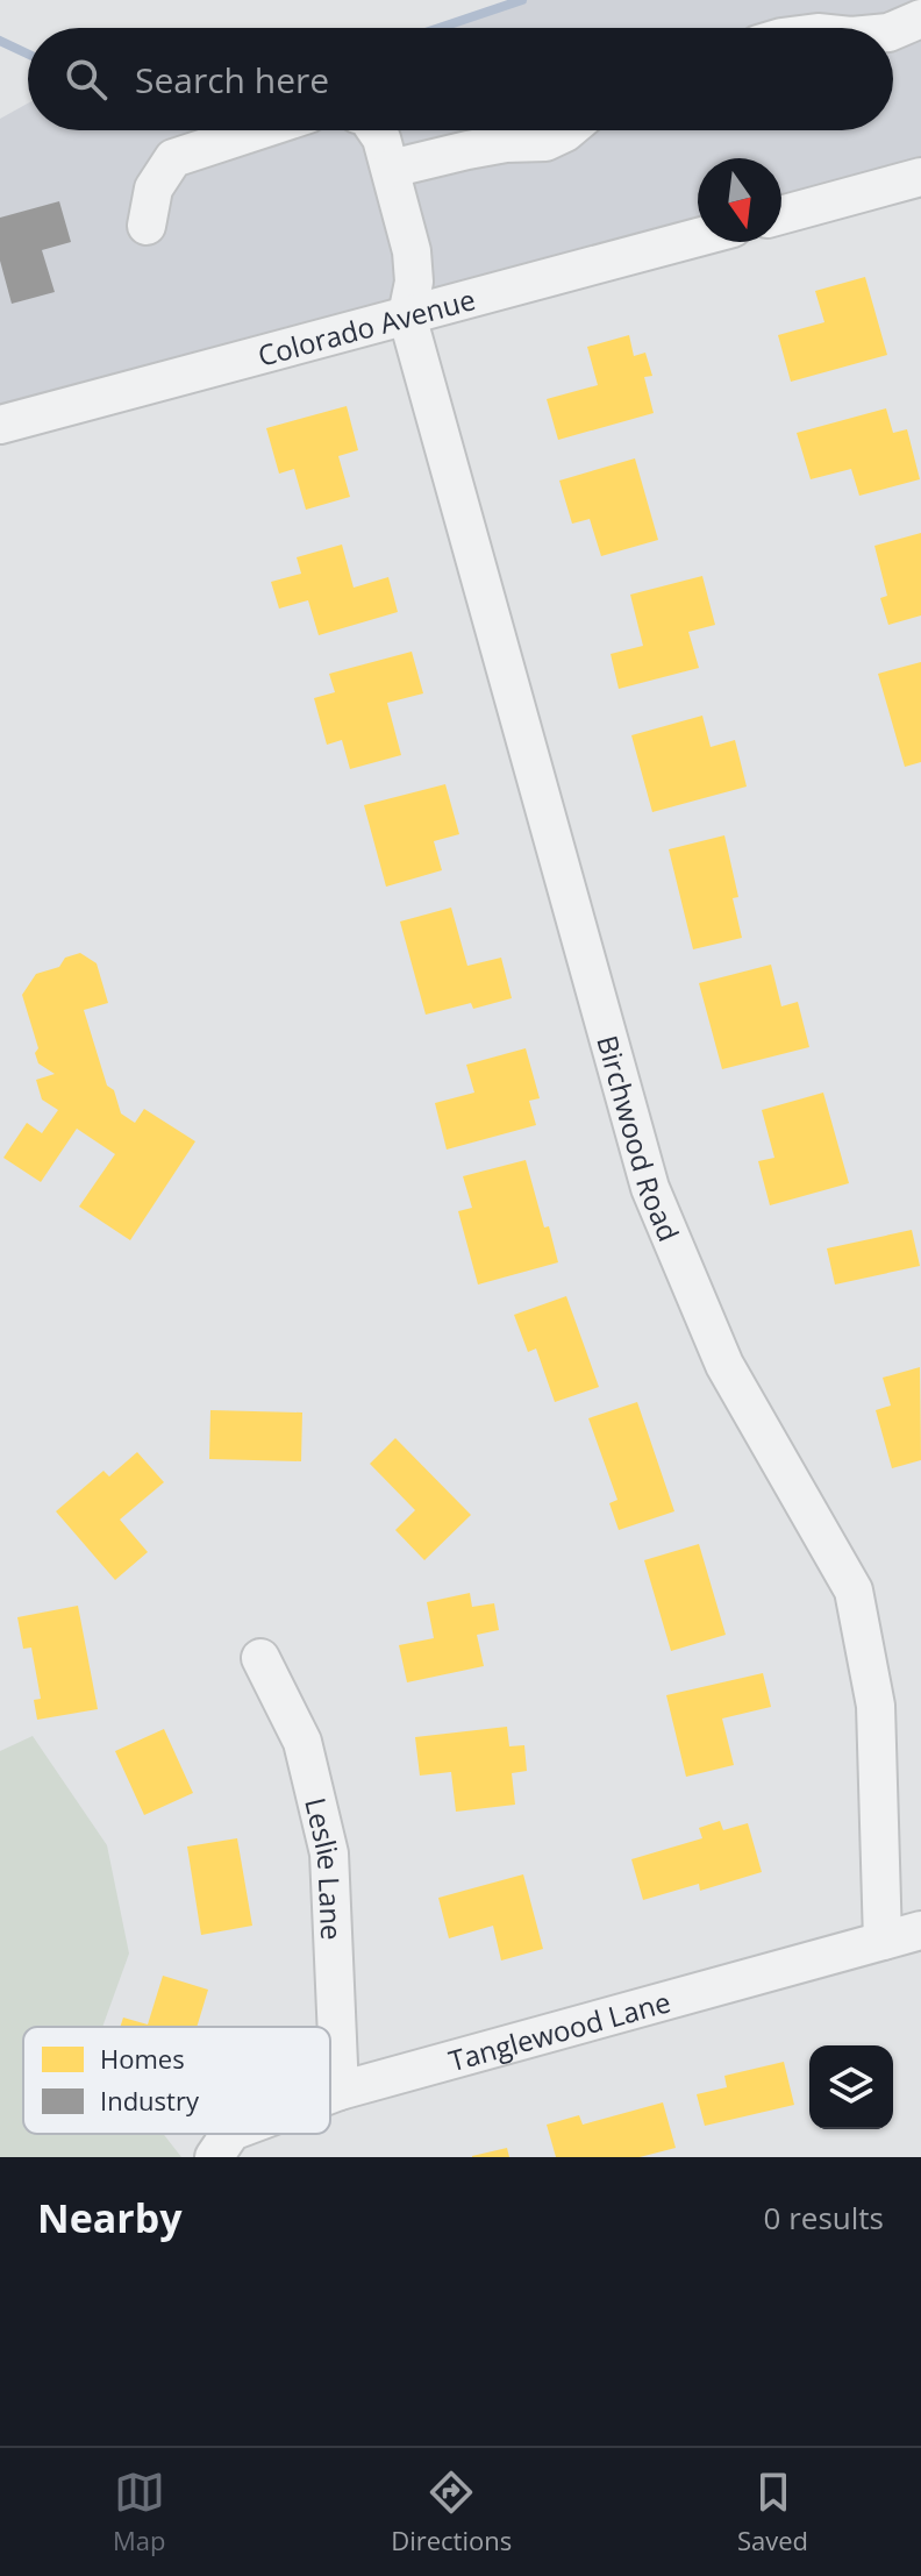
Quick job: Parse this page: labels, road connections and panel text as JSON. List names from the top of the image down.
{
  "streets": {
    "street": [
      "Colorado Avenue",
      "Birchwood Road",
      "Leslie Lane",
      "Tanglewood Lane"
    ]
  },
  "crossings": [
    ["Colorado Avenue", "Birchwood Road"],
    ["Birchwood Road", "Tanglewood Lane"],
    ["Leslie Lane", "Tanglewood Lane"]
  ],
  "legend": ["Homes", "Industry"],
  "north": "bottom",
  "page": {
    "search": "Search here",
    "heading": ["Nearby", "0 results"],
    "nav": ["Map", "Directions", "Saved"]
  }
}
